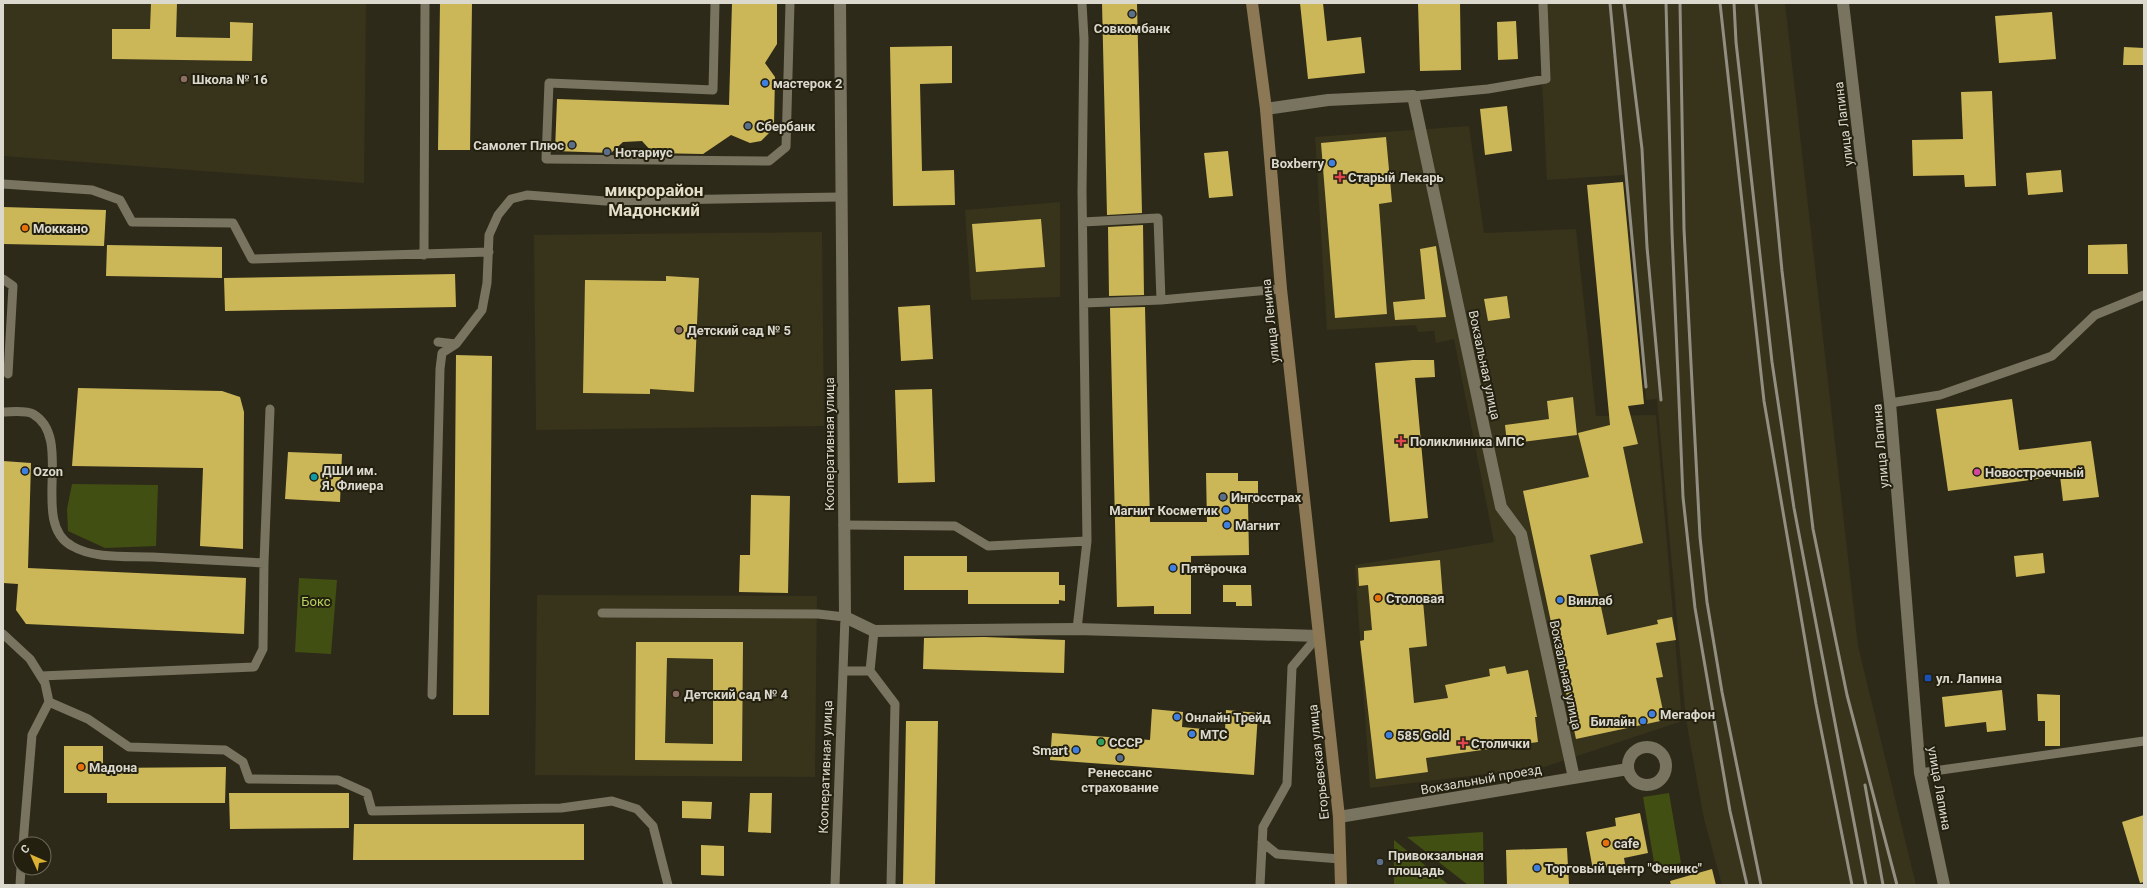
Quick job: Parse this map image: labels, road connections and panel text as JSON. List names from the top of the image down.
{
  "streets": {
    "main road": ["улица Ленина", "Егорьевская улица"],
    "street": [
      "улица Лапина",
      "Вокзальная улица",
      "Кооперативная улица",
      "Вокзальный проезд"
    ]
  },
  "crossings": [
    ["улица Ленина", "Егорьевская улица"],
    ["Вокзальная улица", "Вокзальный проезд"],
    ["Егорьевская улица", "Вокзальный проезд"]
  ],
  "districts": ["микрорайон Мадонский"],
  "parks": ["Бокс"],
  "places": {
    "other": [
      "Совкомбанк",
      "Школа № 16",
      "мастерок 2",
      "Сбербанк",
      "Самолет Плюс",
      "Нотариус",
      "Boxberry",
      "Моккано",
      "Детский сад № 5",
      "Ozon",
      "Новостроечный",
      "ДШИ им. Я. Флиера",
      "Ингосстрах",
      "Магнит Косметик",
      "Магнит",
      "Пятёрочка",
      "Столовая",
      "Винлаб",
      "Детский сад № 4",
      "Мегафон",
      "Онлайн Трейд",
      "Билайн",
      "МТС",
      "585 Gold",
      "СССР",
      "Smart",
      "Ренессанс страхование",
      "Мадона",
      "cafe",
      "Привокзальная площадь",
      "Торговый центр \"Феникс\""
    ],
    "health": ["Старый Лекарь", "Поликлиника МПС", "Столички"],
    "transit": ["ул. Лапина"]
  },
  "north": "top left"
}
